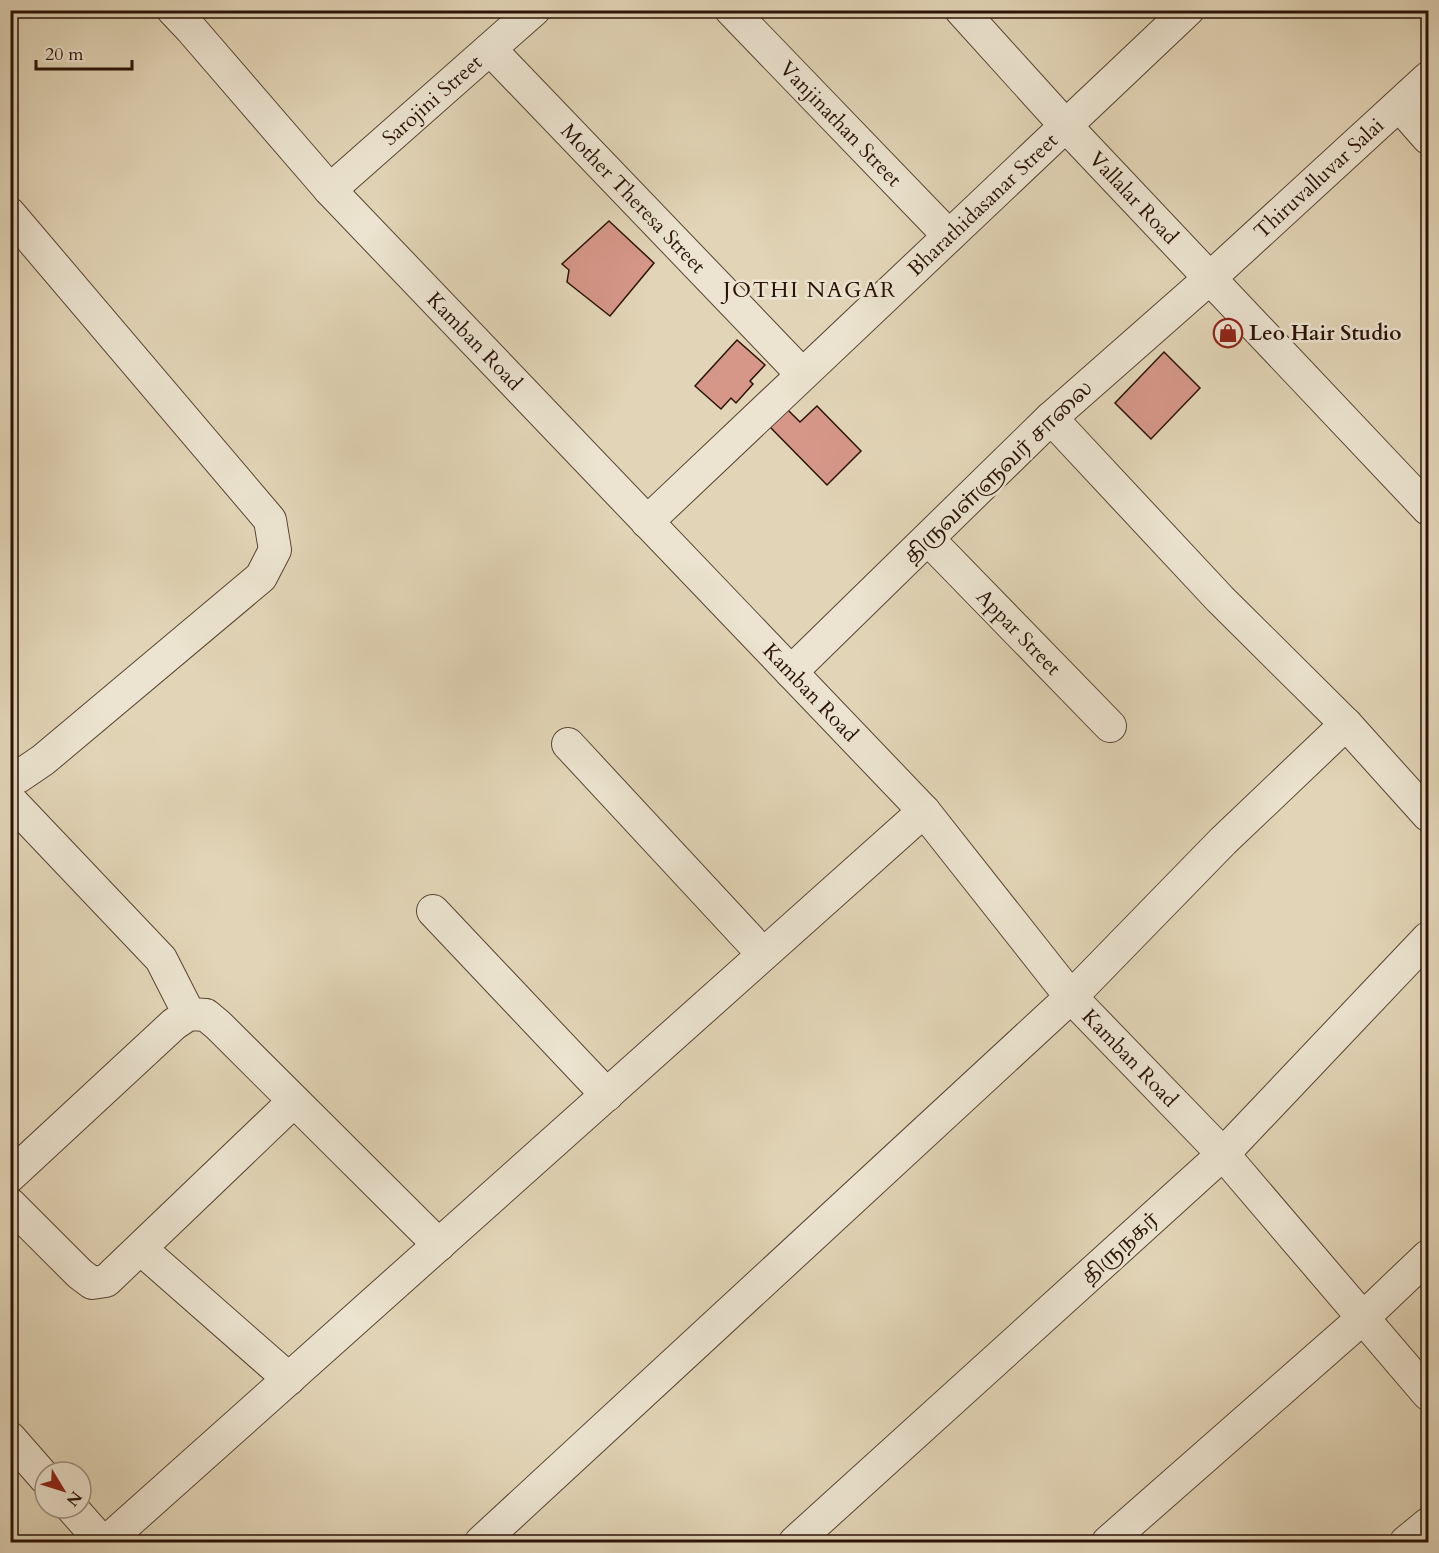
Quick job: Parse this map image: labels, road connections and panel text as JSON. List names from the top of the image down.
{
  "streets": {
    "street": [
      "Sarojini Street",
      "Vanjinathan Street",
      "Thiruvalluvar Salai",
      "Vallalar Road",
      "Mother Theresa Street",
      "Bharathidasanar Street",
      "Kamban Road",
      "திருவள்ளுவர் சாலை",
      "Appar Street",
      "திருநகர்"
    ]
  },
  "crossings": [
    ["Sarojini Street", "Mother Theresa Street"],
    ["Sarojini Street", "Kamban Road"],
    ["Vanjinathan Street", "Bharathidasanar Street"],
    ["Thiruvalluvar Salai", "Vallalar Road"],
    ["Thiruvalluvar Salai", "திருவள்ளுவர் சாலை"],
    ["Vallalar Road", "Bharathidasanar Street"],
    ["Vallalar Road", "திருவள்ளுவர் சாலை"],
    ["Mother Theresa Street", "Bharathidasanar Street"],
    ["Bharathidasanar Street", "Kamban Road"],
    ["Kamban Road", "திருவள்ளுவர் சாலை"],
    ["Kamban Road", "திருநகர்"],
    ["திருவள்ளுவர் சாலை", "Appar Street"]
  ],
  "districts": ["JOTHI NAGAR"],
  "places": {
    "shop": ["Leo Hair Studio"]
  },
  "scale_bar": "20 m",
  "north": "bottom right"
}
